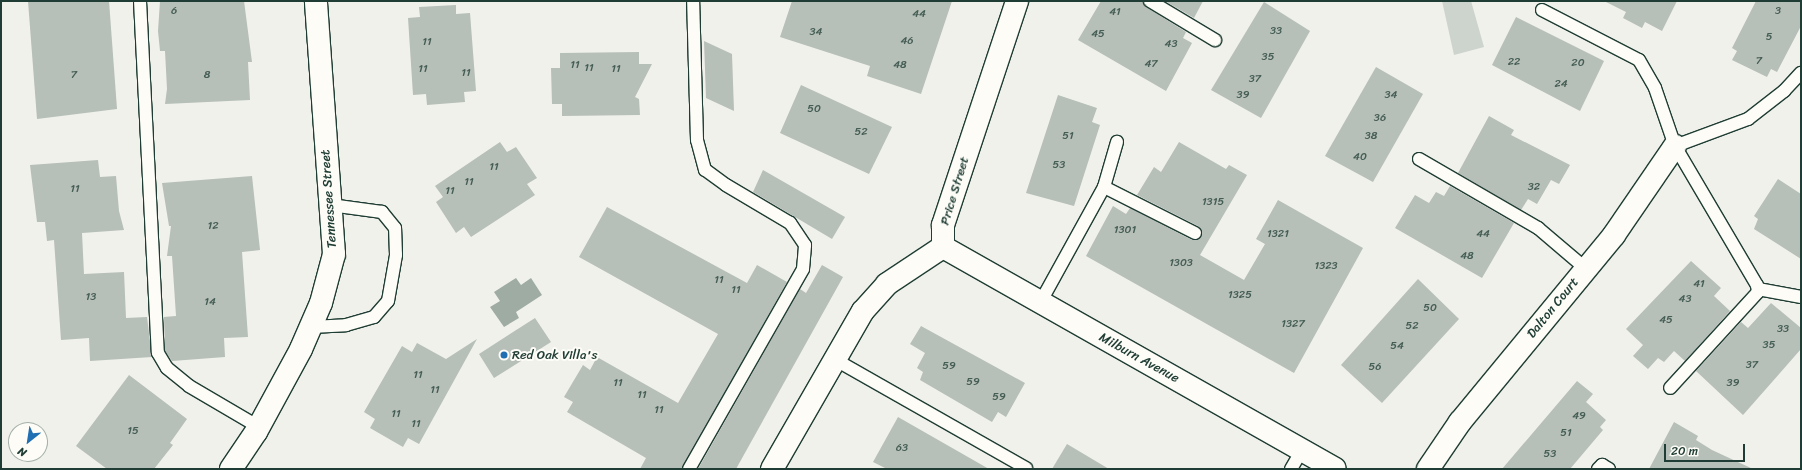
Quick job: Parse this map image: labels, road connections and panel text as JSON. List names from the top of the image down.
{
  "streets": {
    "street": [
      "Price Street",
      "Tennessee Street",
      "Dalton Court",
      "Milburn Avenue"
    ]
  },
  "crossings": [
    ["Price Street", "Milburn Avenue"]
  ],
  "places": ["Red Oak Villa's"],
  "house_numbers": [
    "6",
    "3",
    "41",
    "44",
    "33",
    "34",
    "45",
    "5",
    "46",
    "11",
    "43",
    "35",
    "7",
    "22",
    "20",
    "47",
    "11",
    "48",
    "11",
    "11",
    "11",
    "11",
    "7",
    "8",
    "37",
    "24",
    "39",
    "34",
    "50",
    "36",
    "52",
    "51",
    "38",
    "40",
    "53",
    "11",
    "11",
    "32",
    "11",
    "11",
    "1315",
    "12",
    "1301",
    "1321",
    "44",
    "48",
    "1303",
    "1323",
    "11",
    "41",
    "11",
    "1325",
    "13",
    "43",
    "14",
    "50",
    "45",
    "1327",
    "52",
    "33",
    "35",
    "54",
    "37",
    "59",
    "56",
    "11",
    "59",
    "11",
    "39",
    "11",
    "11",
    "59",
    "11",
    "11",
    "49",
    "11",
    "15",
    "51",
    "63",
    "53"
  ],
  "scale_bar": "20 m",
  "north": "bottom left"
}
